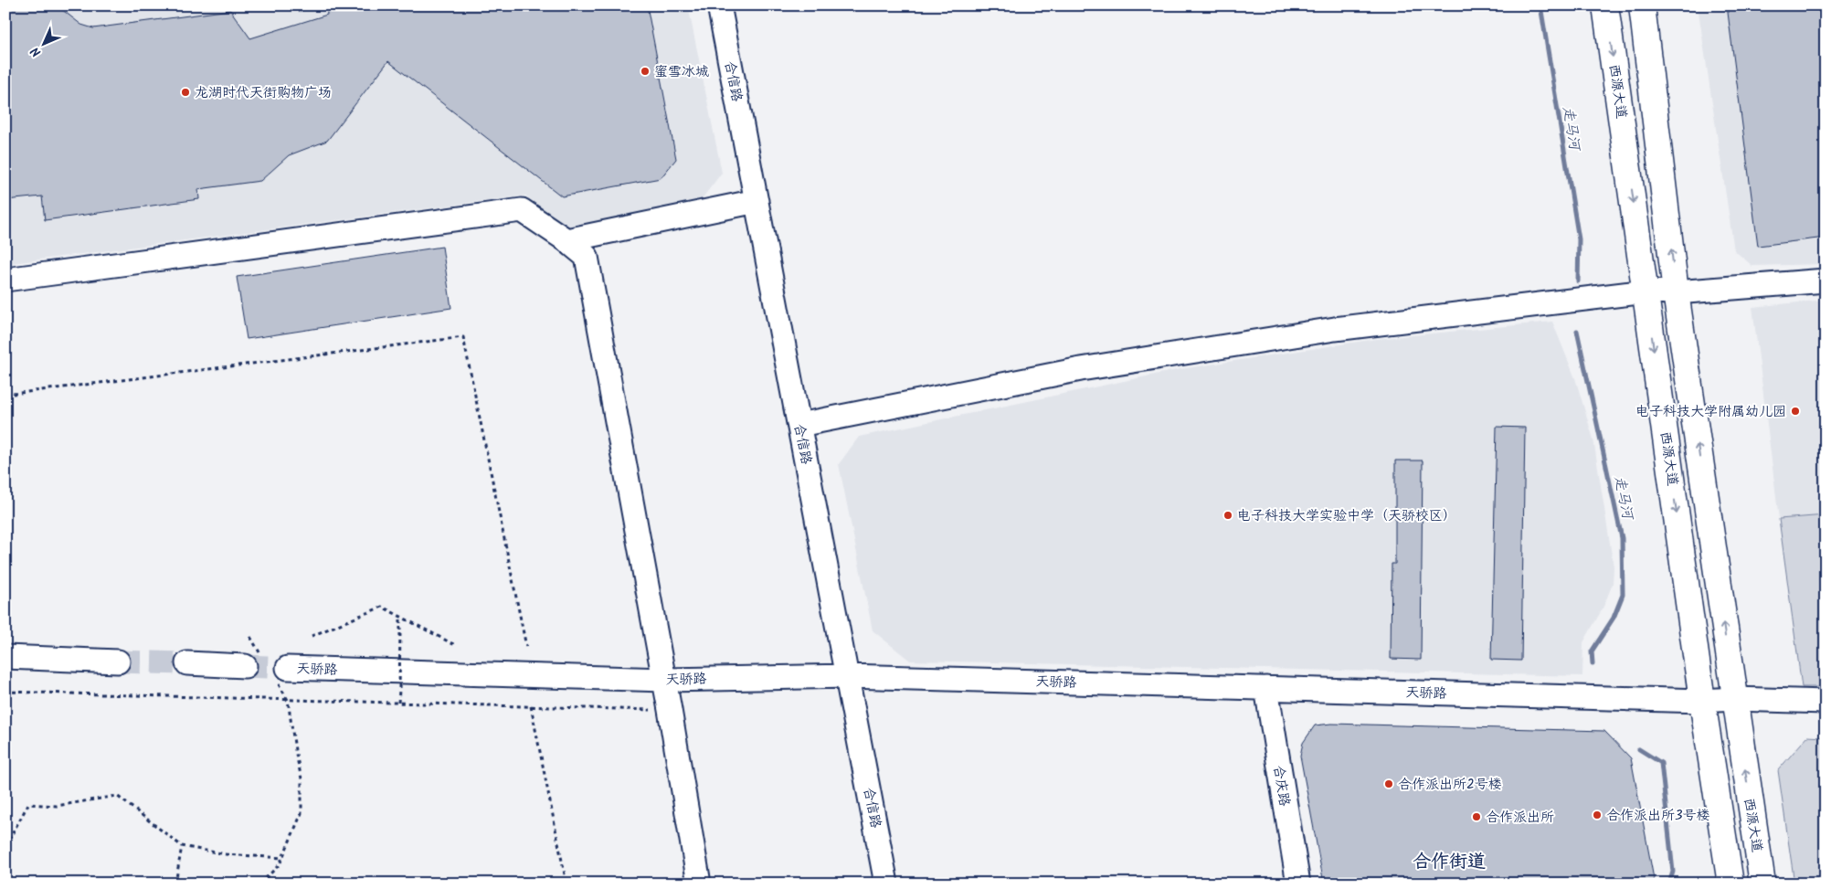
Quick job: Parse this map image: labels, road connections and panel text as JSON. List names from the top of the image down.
{
  "streets": {
    "main road": ["西源大道"],
    "street": ["合信路", "天骄路", "合庆路"]
  },
  "crossings": [
    ["合信路", "天骄路"],
    ["西源大道", "天骄路"],
    ["天骄路", "合庆路"]
  ],
  "districts": ["合作街道"],
  "water": ["走马河"],
  "places": [
    "蜜雪冰城",
    "龙湖时代天街购物广场",
    "电子科技大学附属幼儿园",
    "电子科技大学实验中学（天骄校区）",
    "合作派出所2号楼",
    "合作派出所3号楼",
    "合作派出所"
  ],
  "north": "bottom left"
}
